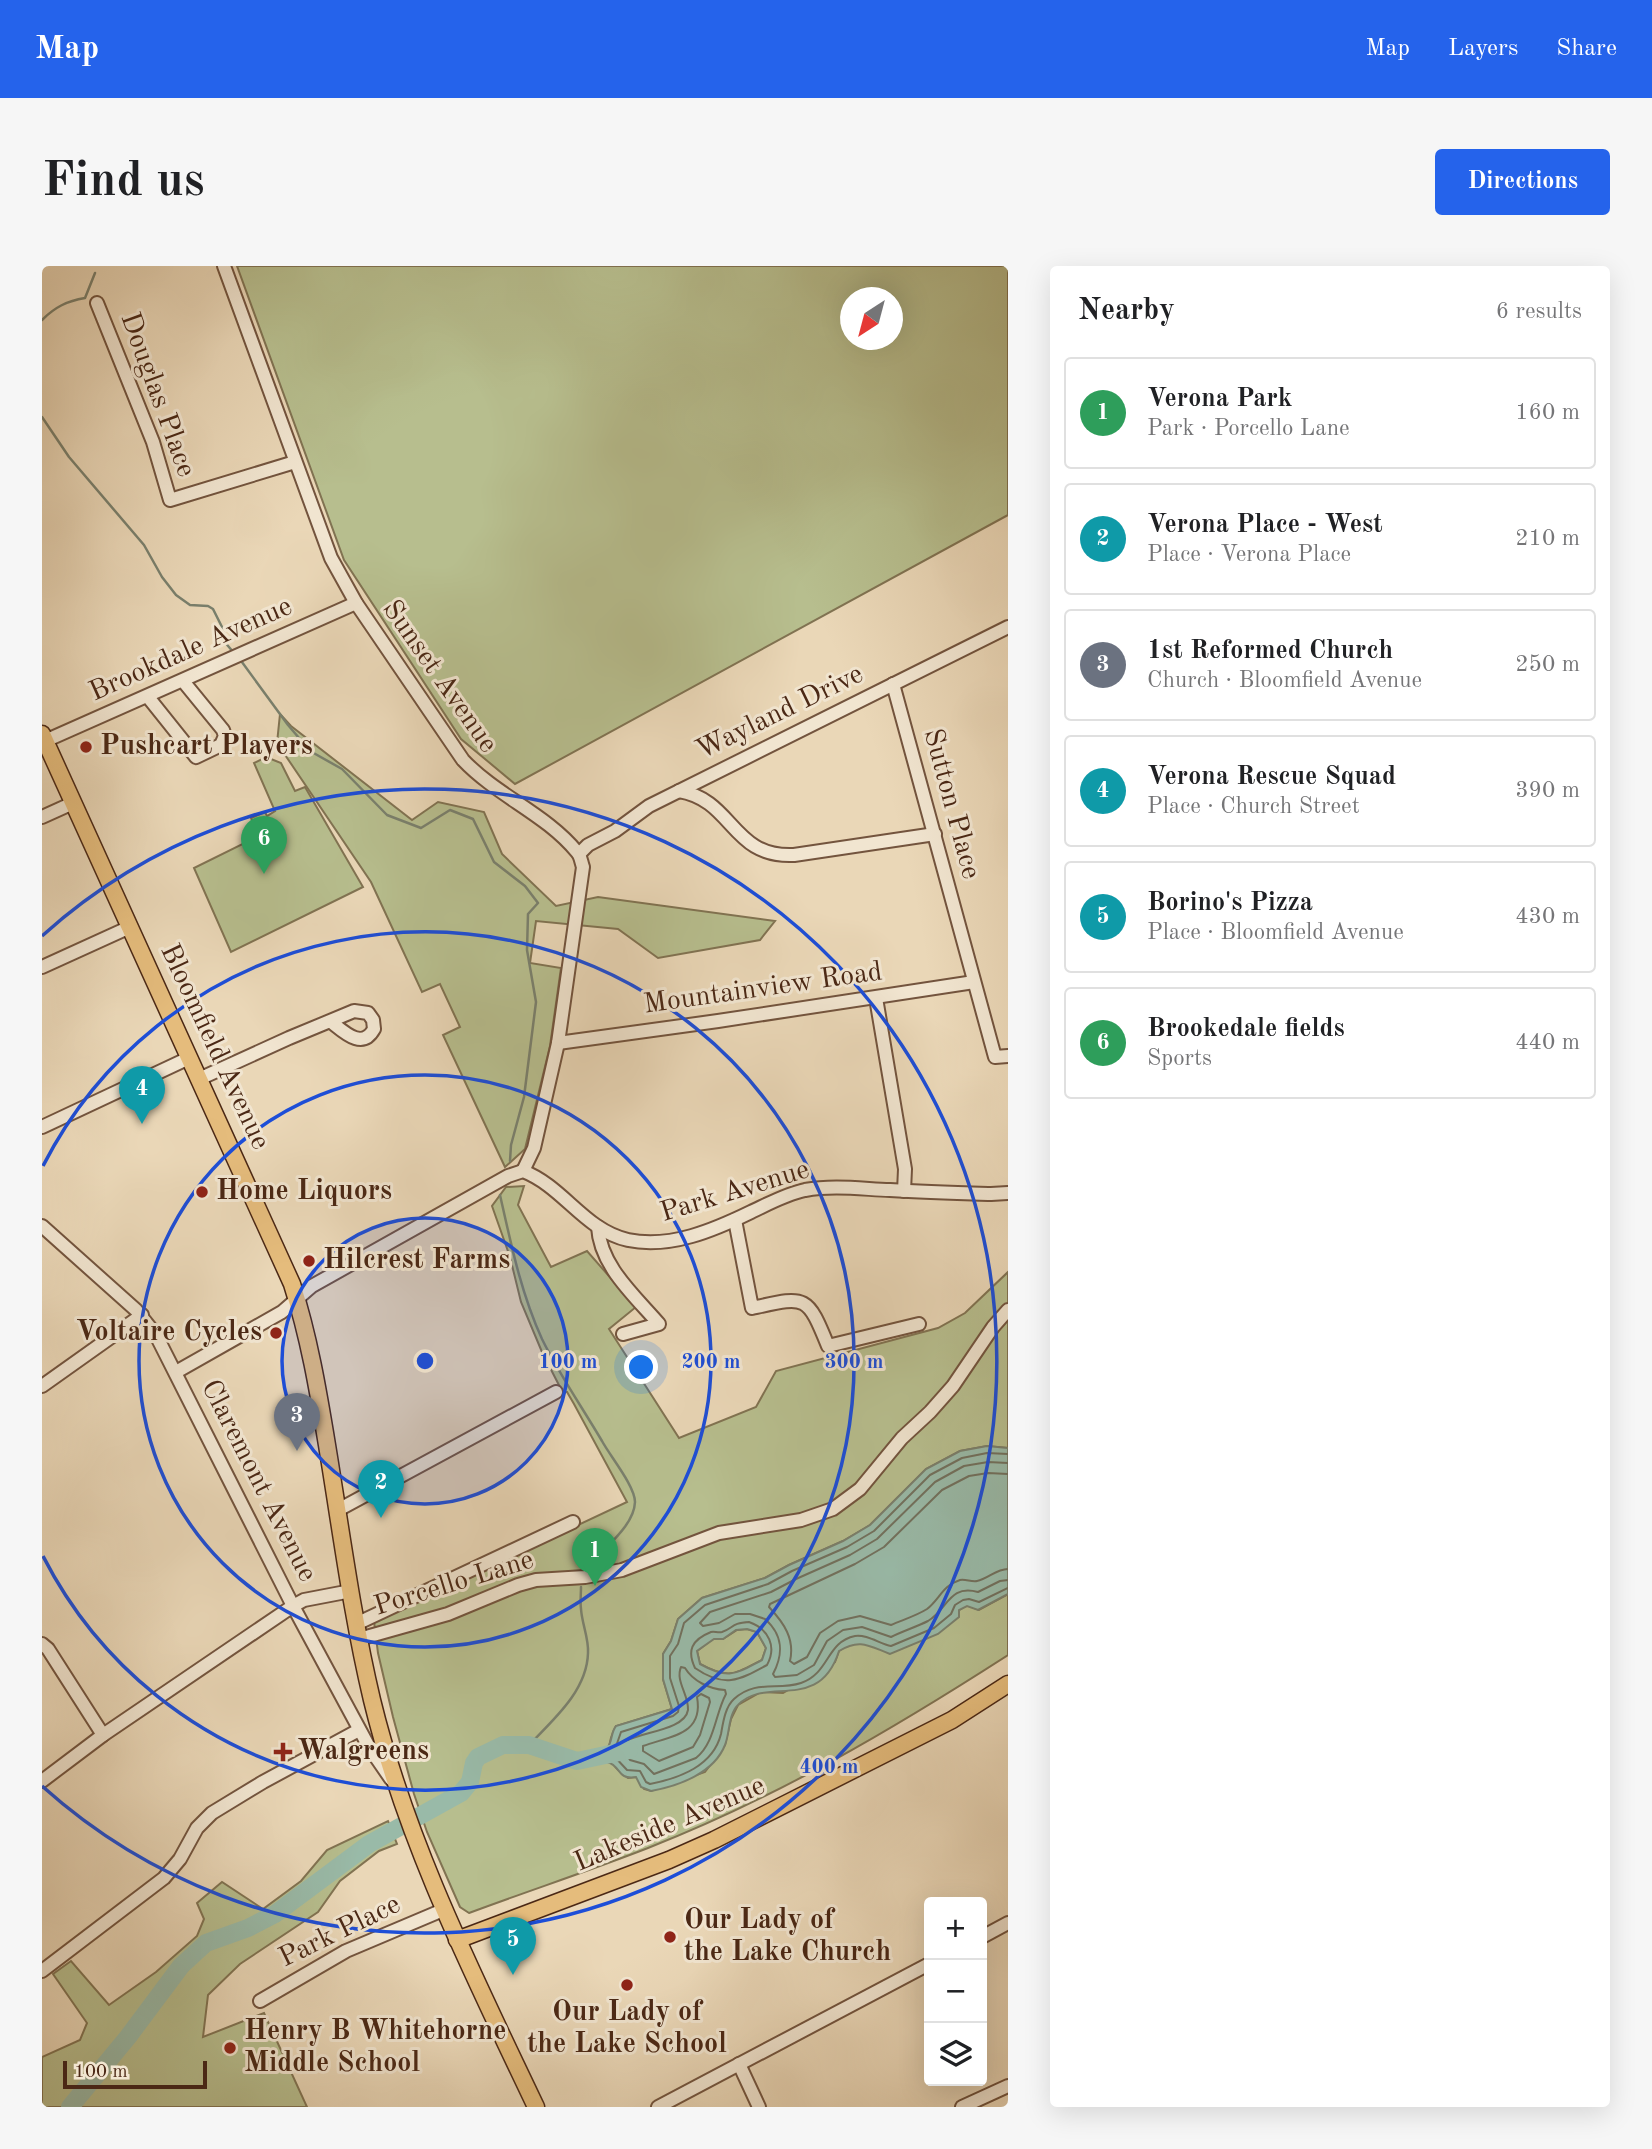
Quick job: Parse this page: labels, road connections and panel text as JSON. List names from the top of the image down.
{
  "streets": {
    "main road": ["Bloomfield Avenue", "Lakeside Avenue"],
    "street": [
      "Douglas Place",
      "Brookdale Avenue",
      "Sunset Avenue",
      "Wayland Drive",
      "Sutton Place",
      "Mountainview Road",
      "Park Avenue",
      "Claremont Avenue",
      "Porcello Lane",
      "Park Place"
    ]
  },
  "crossings": [
    ["Douglas Place", "Sunset Avenue"],
    ["Brookdale Avenue", "Sunset Avenue"],
    ["Brookdale Avenue", "Bloomfield Avenue"],
    ["Sunset Avenue", "Wayland Drive"],
    ["Wayland Drive", "Sutton Place"],
    ["Sutton Place", "Mountainview Road"],
    ["Bloomfield Avenue", "Claremont Avenue"],
    ["Bloomfield Avenue", "Porcello Lane"],
    ["Bloomfield Avenue", "Lakeside Avenue"],
    ["Bloomfield Avenue", "Park Place"]
  ],
  "places": {
    "other": [
      "Pushcart Players",
      "Home Liquors",
      "Hilcrest Farms",
      "Voltaire Cycles",
      "Our Lady of the Lake Church",
      "Our Lady of the Lake School",
      "Henry B Whitehorne Middle School"
    ],
    "health": ["Walgreens"]
  },
  "scale_bar": "100 m",
  "north": "bottom left",
  "page": {
    "header": "Map",
    "nav": ["Map", "Layers", "Share"],
    "buttons": "Directions",
    "title": "Find us",
    "heading": ["Nearby", "6 results"],
    "list": [
      {
        "mark": "1",
        "name": "Verona Park",
        "note": "Park · Porcello Lane",
        "value": "160 m"
      },
      {
        "mark": "2",
        "name": "Verona Place - West",
        "note": "Place · Verona Place",
        "value": "210 m"
      },
      {
        "mark": "3",
        "name": "1st Reformed Church",
        "note": "Church · Bloomfield Avenue",
        "value": "250 m"
      },
      {
        "mark": "4",
        "name": "Verona Rescue Squad",
        "note": "Place · Church Street",
        "value": "390 m"
      },
      {
        "mark": "5",
        "name": "Borino's Pizza",
        "note": "Place · Bloomfield Avenue",
        "value": "430 m"
      },
      {
        "mark": "6",
        "name": "Brookedale fields",
        "note": "Sports",
        "value": "440 m"
      }
    ],
    "pins": [
      "6",
      "4",
      "3",
      "2",
      "1",
      "5"
    ],
    "map_buttons": ["+", "−"],
    "scale": "100 m"
  },
  "rings": [
    "100 m",
    "200 m",
    "300 m",
    "400 m"
  ]
}
